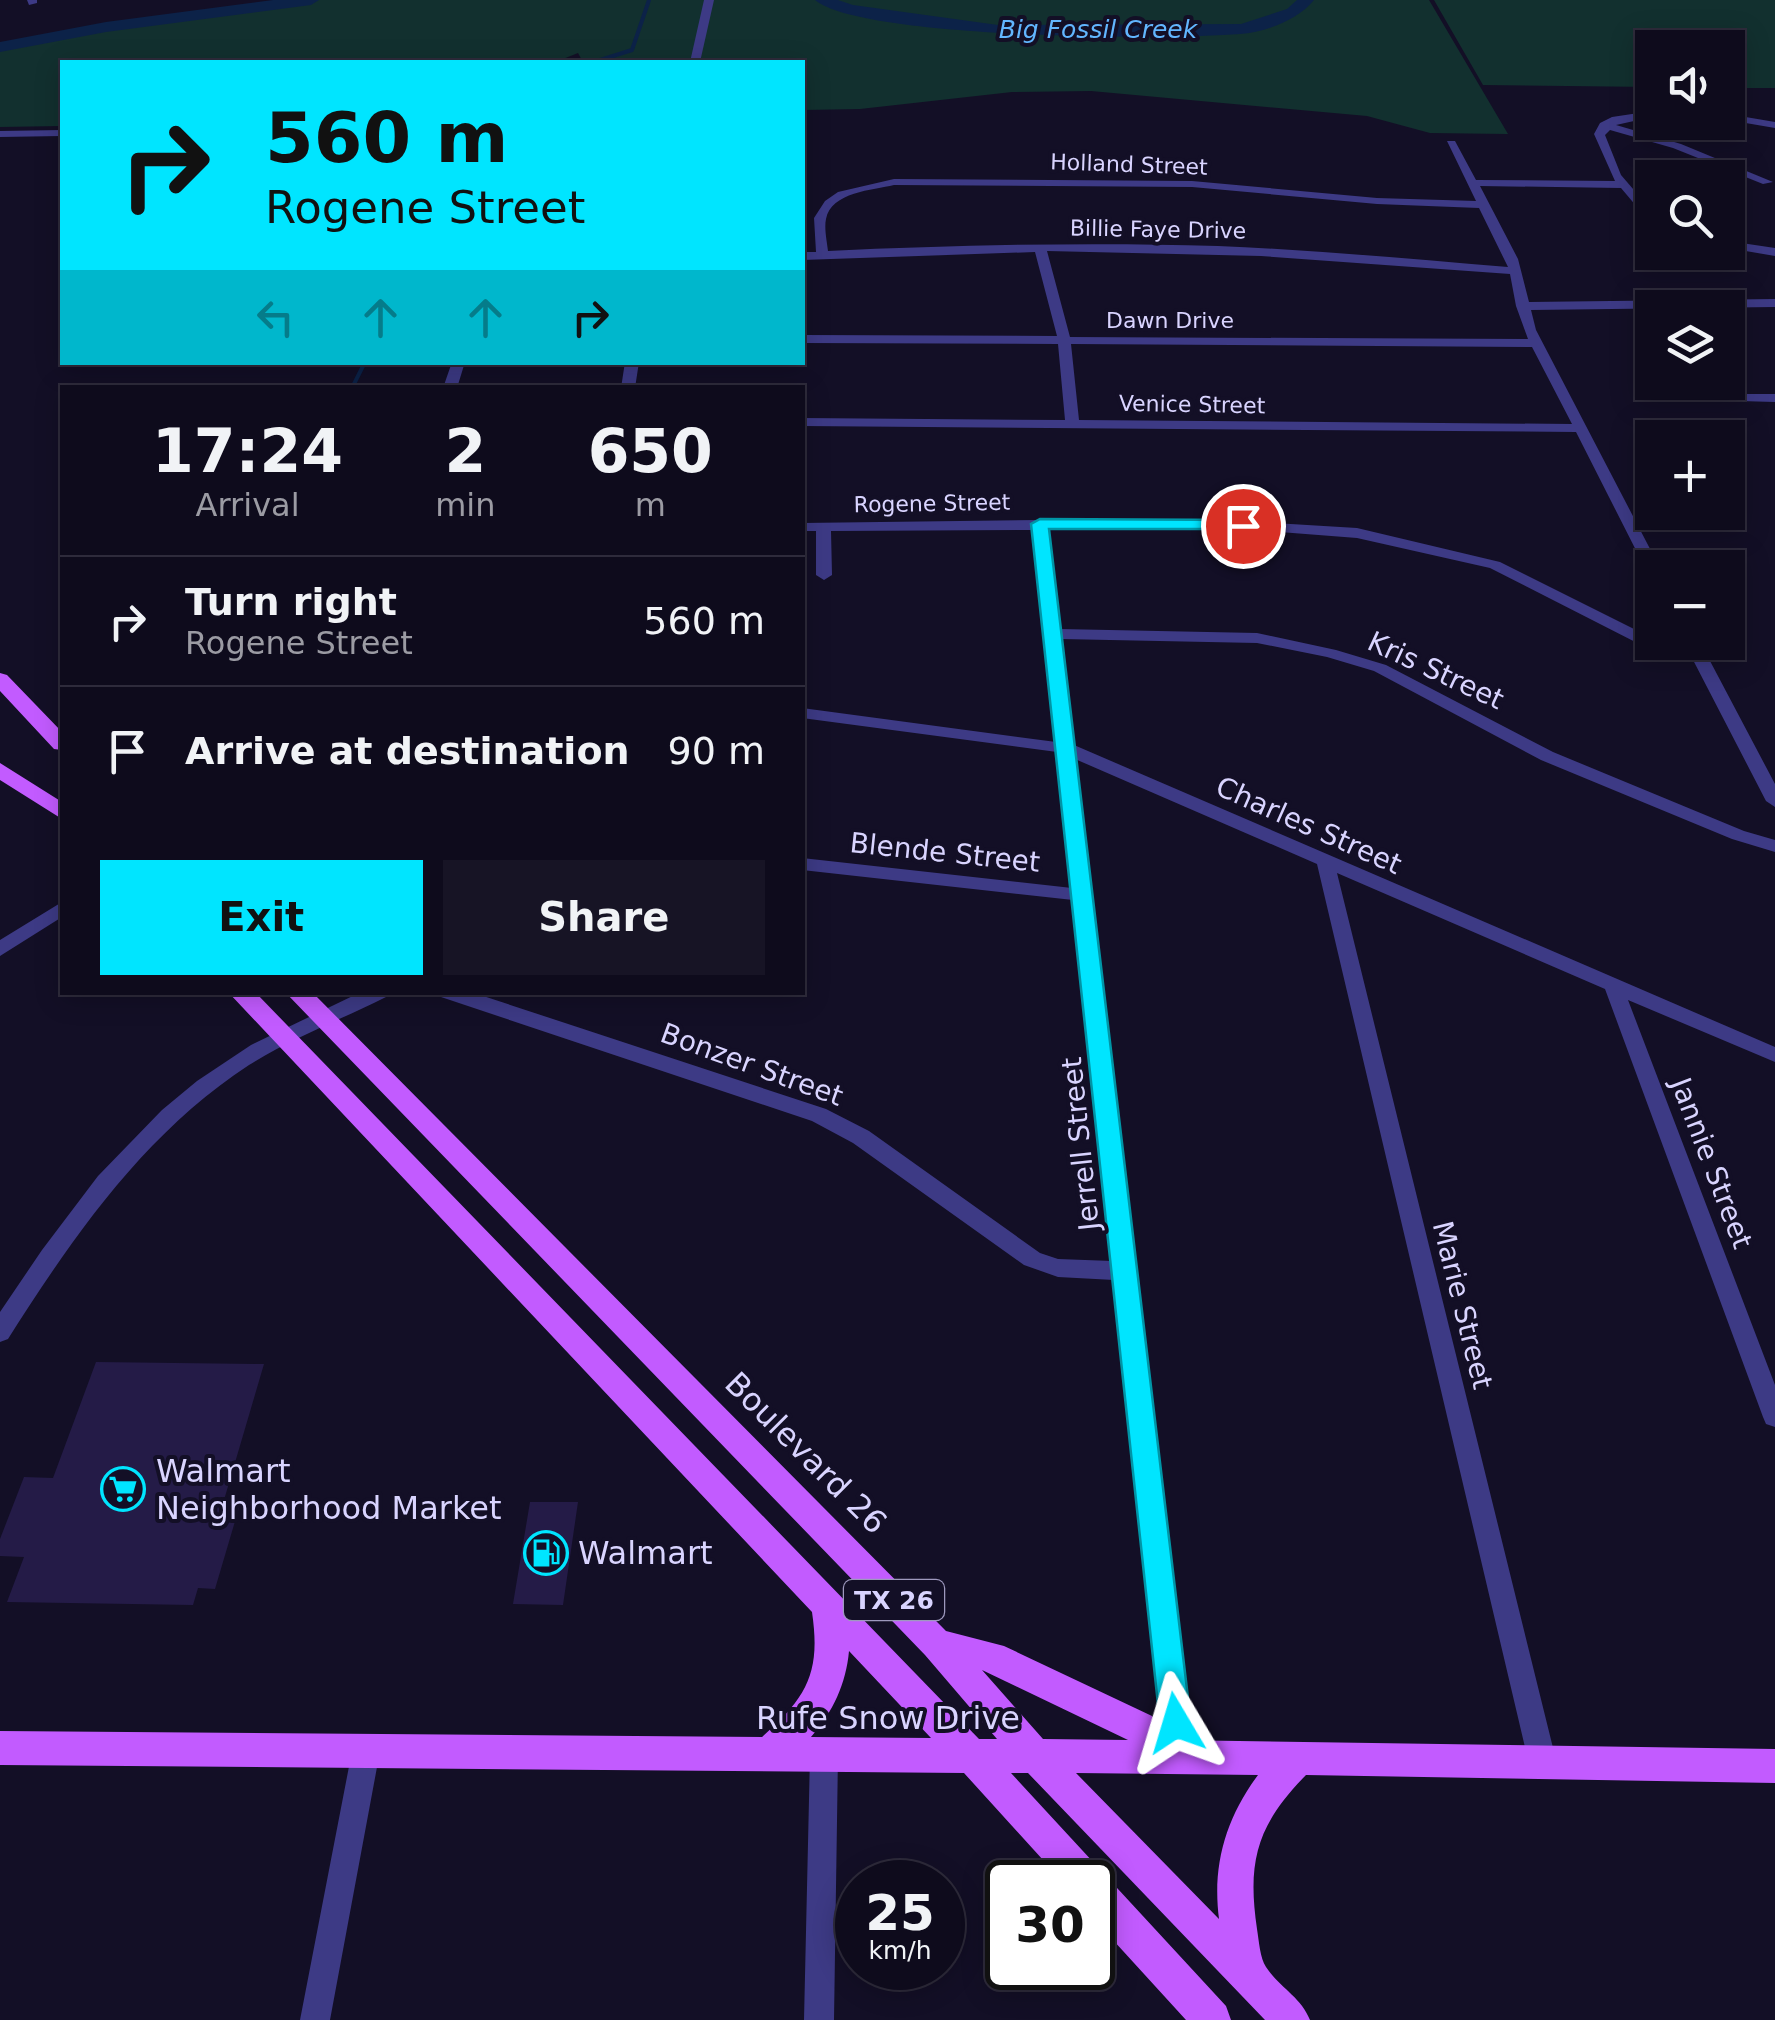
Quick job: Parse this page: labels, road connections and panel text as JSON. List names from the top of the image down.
{
  "streets": {
    "main road": ["Boulevard 26", "TX 26", "Rufe Snow Drive"],
    "street": [
      "Holland Street",
      "Billie Faye Drive",
      "Dawn Drive",
      "Venice Street",
      "Rogene Street",
      "Kris Street",
      "Charles Street",
      "Blende Street",
      "Bonzer Street",
      "Jerrell Street",
      "Jannie Street",
      "Marie Street"
    ]
  },
  "crossings": [
    ["Holland Street", "Billie Faye Drive"],
    ["Rogene Street", "Jerrell Street"],
    ["Kris Street", "Jerrell Street"],
    ["Charles Street", "Jerrell Street"],
    ["Charles Street", "Jannie Street"],
    ["Charles Street", "Marie Street"],
    ["Blende Street", "Jerrell Street"],
    ["Bonzer Street", "Jerrell Street"],
    ["Jerrell Street", "Rufe Snow Drive"],
    ["Marie Street", "Rufe Snow Drive"],
    ["Boulevard 26", "Rufe Snow Drive"],
    ["TX 26", "Rufe Snow Drive"]
  ],
  "water": ["Big Fossil Creek"],
  "places": {
    "supermarket": ["Walmart Neighborhood Market"],
    "fuel station": ["Walmart"]
  },
  "page": {
    "map_buttons": ["+", "−"],
    "turn": ["560 m", "Rogene Street"],
    "eta": [
      "17:24",
      "Arrival",
      "2",
      "min",
      "650",
      "m"
    ],
    "list": [
      {
        "name": "Turn right",
        "note": "Rogene Street",
        "value": "560 m"
      },
      {
        "name": "Arrive at destination",
        "value": "90 m"
      }
    ],
    "buttons": ["Exit", "Share"],
    "speed": "25 km/h",
    "limit": "30"
  }
}
